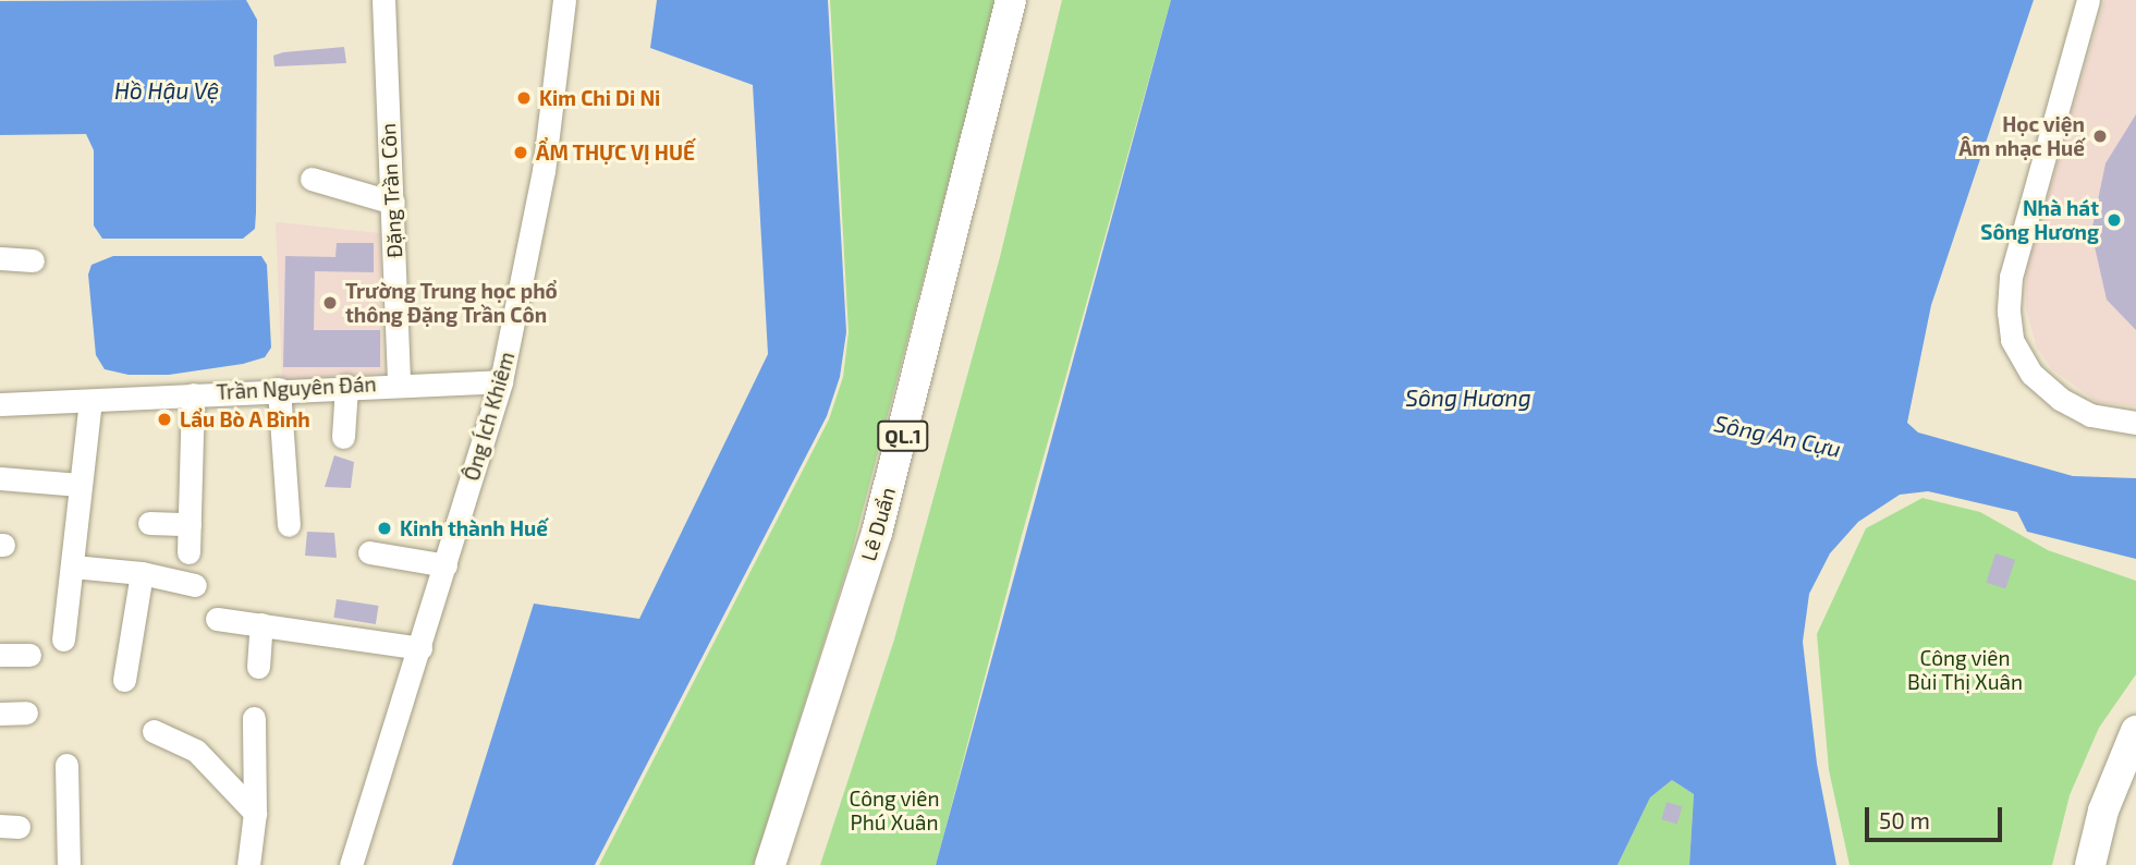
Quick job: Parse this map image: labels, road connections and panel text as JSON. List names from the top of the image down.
{
  "streets": {
    "main road": ["QL.1", "Lê Duẩn"],
    "street": ["Đặng Trần Côn", "Trần Nguyên Đán", "Ông Ích Khiêm"]
  },
  "crossings": [
    ["Đặng Trần Côn", "Trần Nguyên Đán"],
    ["Trần Nguyên Đán", "Ông Ích Khiêm"]
  ],
  "water": ["Hồ Hậu Vệ", "Sông Hương", "Sông An Cựu"],
  "parks": ["Công viên Bùi Thị Xuân", "Công viên Phú Xuân"],
  "places": [
    "Kim Chi Di Ni",
    "Học viện Âm nhạc Huế",
    "ẨM THỰC VỊ HUẾ",
    "Nhà hát Sông Hương",
    "Trường Trung học phổ thông Đặng Trần Côn",
    "Lẩu Bò A Bình",
    "Kinh thành Huế"
  ],
  "scale_bar": "50 m"
}
